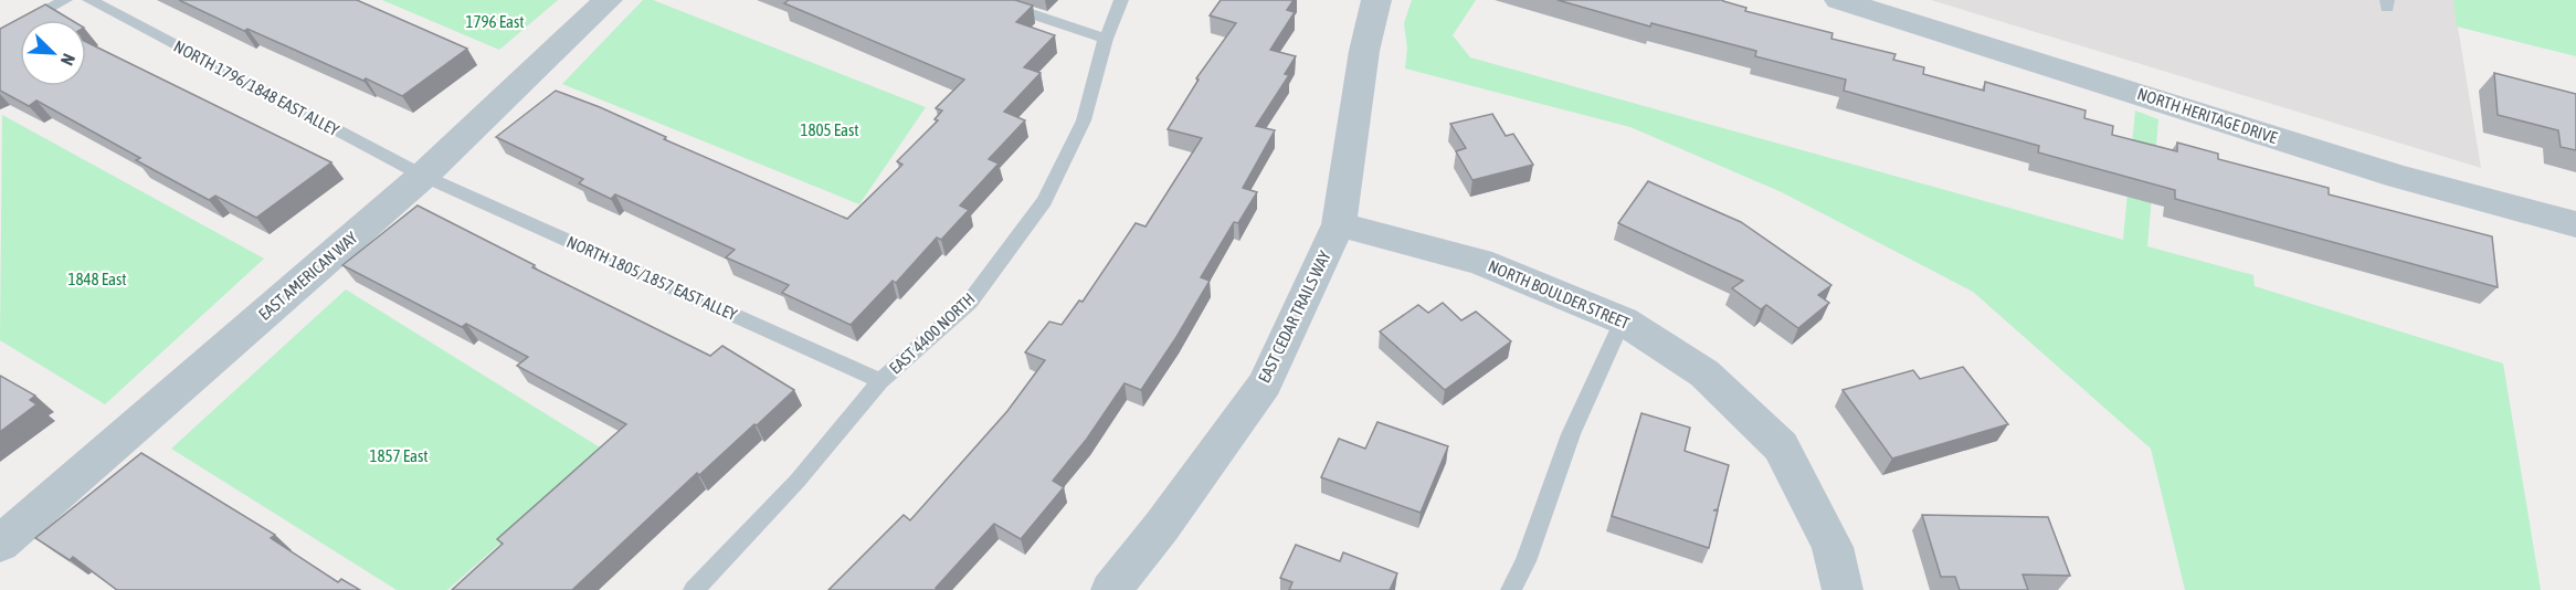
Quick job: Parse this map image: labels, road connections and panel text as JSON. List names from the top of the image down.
{
  "streets": {
    "street": [
      "NORTH HERITAGE DRIVE",
      "EAST AMERICAN WAY",
      "NORTH BOULDER STREET",
      "EAST CEDAR TRAILS WAY"
    ],
    "lane": ["NORTH 1796/1848 EAST ALLEY", "NORTH 1805/1857 EAST ALLEY", "EAST 4400 NORTH"]
  },
  "crossings": [
    ["NORTH 1796/1848 EAST ALLEY", "EAST AMERICAN WAY"],
    ["NORTH 1796/1848 EAST ALLEY", "NORTH 1805/1857 EAST ALLEY"],
    ["EAST AMERICAN WAY", "NORTH 1805/1857 EAST ALLEY"],
    ["NORTH 1805/1857 EAST ALLEY", "EAST 4400 NORTH"],
    ["NORTH BOULDER STREET", "EAST CEDAR TRAILS WAY"]
  ],
  "parks": [
    "1796 East",
    "1805 East",
    "1848 East",
    "1857 East"
  ],
  "north": "bottom right"
}
